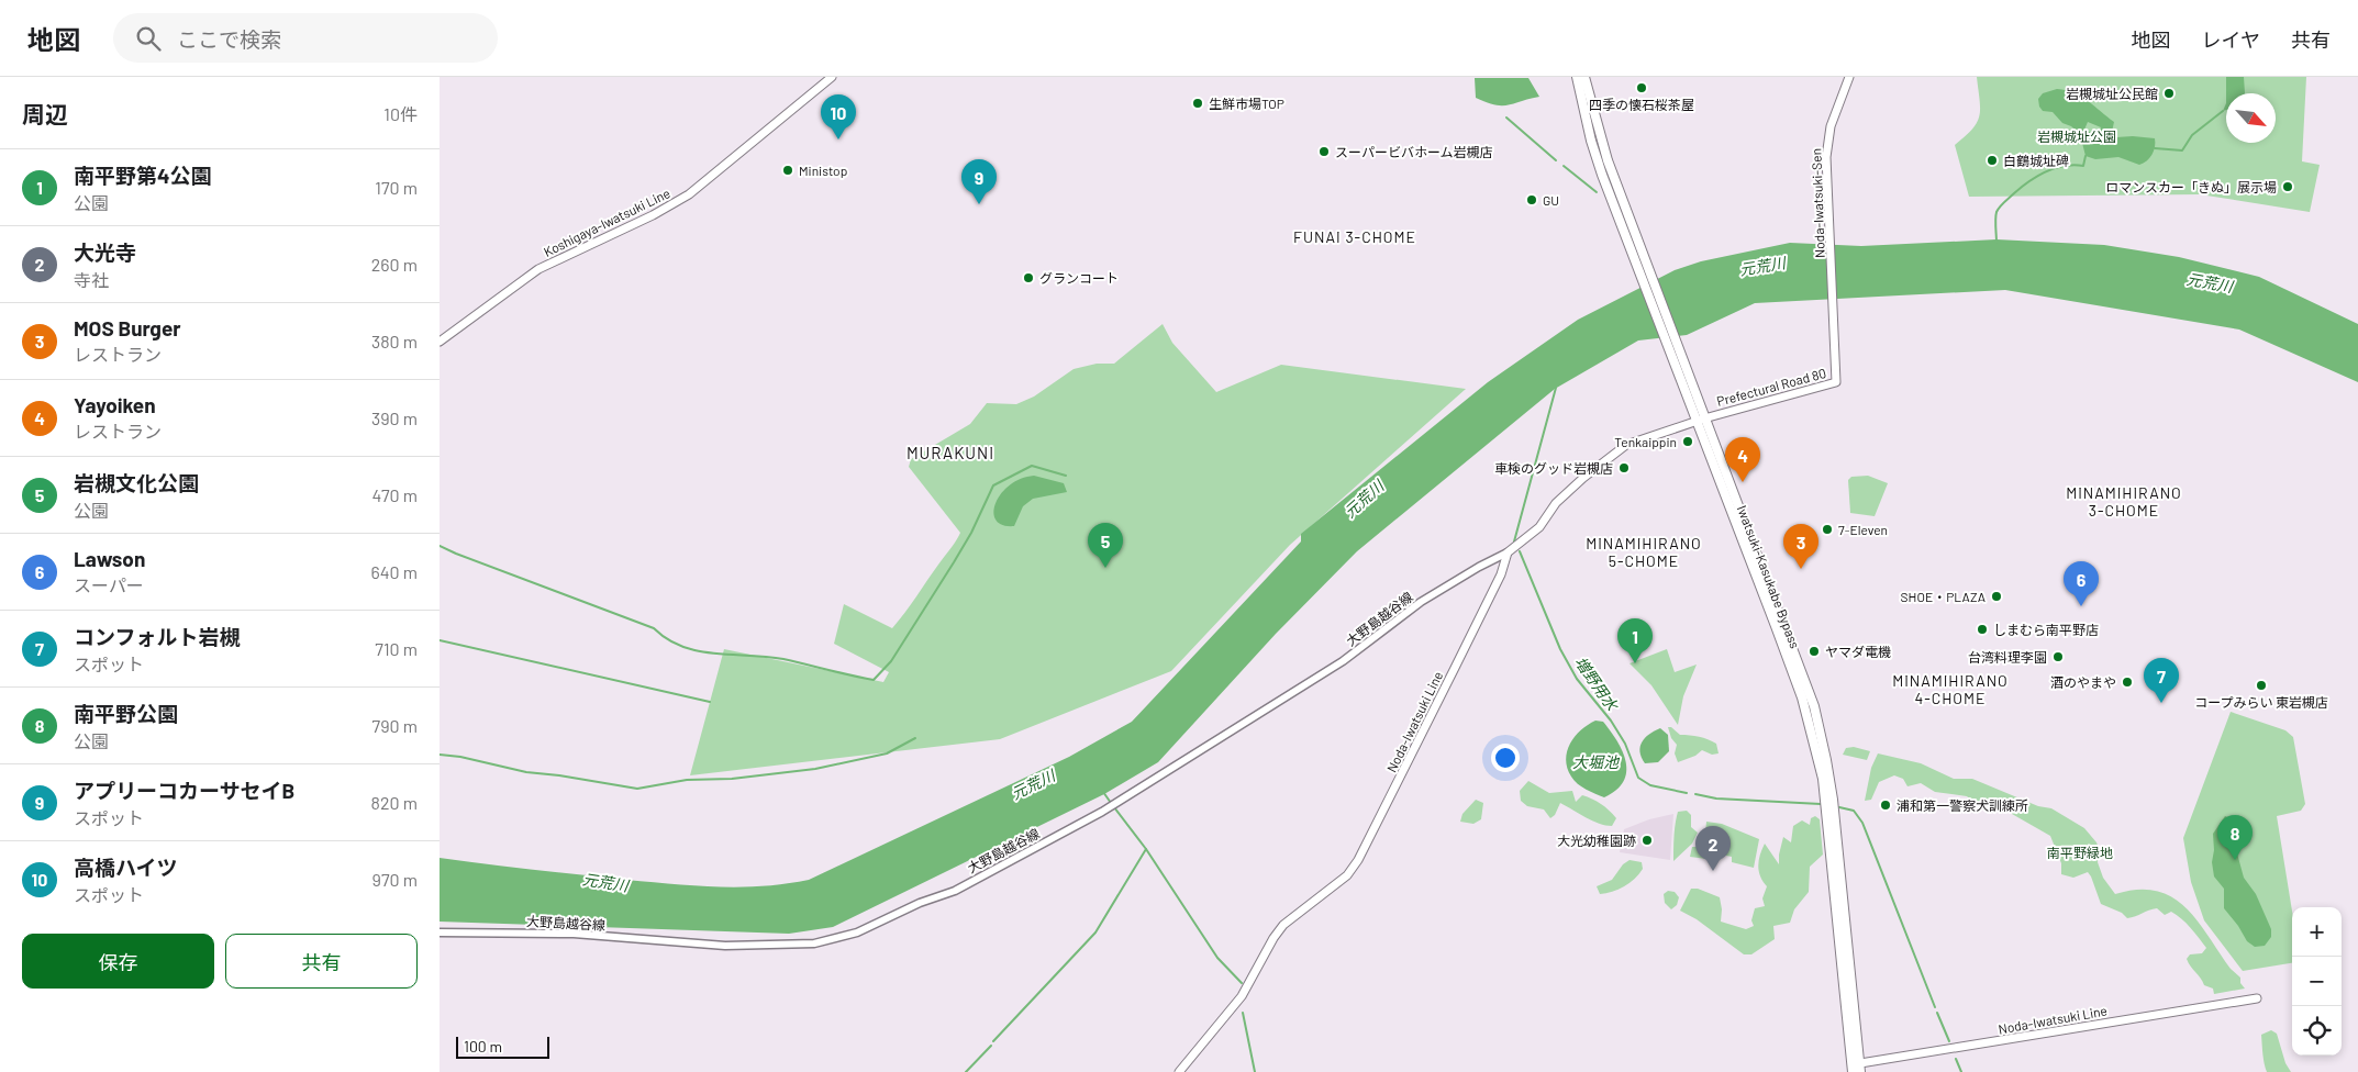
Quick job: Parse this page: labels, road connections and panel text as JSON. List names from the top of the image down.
{
  "streets": {
    "highway": ["Iwatsuki-Kasukabe Bypass"],
    "main road": [
      "Noda-Iwatsuki-Sen",
      "Koshigaya-Iwatsuki Line",
      "Prefectural Road 80",
      "大野島越谷線",
      "Noda-Iwatsuki Line"
    ]
  },
  "crossings": [
    ["Noda-Iwatsuki-Sen", "Prefectural Road 80"],
    ["Prefectural Road 80", "Iwatsuki-Kasukabe Bypass"],
    ["Iwatsuki-Kasukabe Bypass", "Noda-Iwatsuki Line"],
    ["大野島越谷線", "Noda-Iwatsuki Line"]
  ],
  "districts": [
    "FUNAI 3-CHOME",
    "MURAKUNI",
    "MINAMIHIRANO 3-CHOME",
    "MINAMIHIRANO 5-CHOME",
    "MINAMIHIRANO 4-CHOME"
  ],
  "water": ["元荒川", "増野用水", "大堀池"],
  "parks": ["岩槻城址公園", "南平野緑地"],
  "places": [
    "四季の懐石桜茶屋",
    "岩槻城址公民館",
    "生鮮市場TOP",
    "スーパービバホーム岩槻店",
    "白鶴城址碑",
    "Ministop",
    "ロマンスカー「きぬ」展示場",
    "GU",
    "グランコート",
    "Tenkaippin",
    "車検のグッド岩槻店",
    "7-Eleven",
    "SHOE・PLAZA",
    "しまむら南平野店",
    "ヤマダ電機",
    "台湾料理李園",
    "酒のやまや",
    "コープみらい 東岩槻店",
    "浦和第一警察犬訓練所",
    "大光幼稚園跡"
  ],
  "scale_bar": "100 m",
  "north": "bottom right",
  "page": {
    "header": "地図",
    "search": "ここで検索",
    "nav": ["地図", "レイヤ", "共有"],
    "heading": ["周辺", "10件"],
    "pins": [
      "10",
      "9",
      "4",
      "5",
      "3",
      "6",
      "1",
      "7",
      "8",
      "2"
    ],
    "list": [
      {
        "mark": "1",
        "name": "南平野第4公園",
        "note": "公園",
        "value": "170 m"
      },
      {
        "mark": "2",
        "name": "大光寺",
        "note": "寺社",
        "value": "260 m"
      },
      {
        "mark": "3",
        "name": "MOS Burger",
        "note": "レストラン",
        "value": "380 m"
      },
      {
        "mark": "4",
        "name": "Yayoiken",
        "note": "レストラン",
        "value": "390 m"
      },
      {
        "mark": "5",
        "name": "岩槻文化公園",
        "note": "公園",
        "value": "470 m"
      },
      {
        "mark": "6",
        "name": "Lawson",
        "note": "スーパー",
        "value": "640 m"
      },
      {
        "mark": "7",
        "name": "コンフォルト岩槻",
        "note": "スポット",
        "value": "710 m"
      },
      {
        "mark": "8",
        "name": "南平野公園",
        "note": "公園",
        "value": "790 m"
      },
      {
        "mark": "9",
        "name": "アプリーコカーサセイB",
        "note": "スポット",
        "value": "820 m"
      },
      {
        "mark": "10",
        "name": "高橋ハイツ",
        "note": "スポット",
        "value": "970 m"
      }
    ],
    "map_buttons": ["+", "−"],
    "buttons": ["保存", "共有"],
    "scale": "100 m"
  }
}
